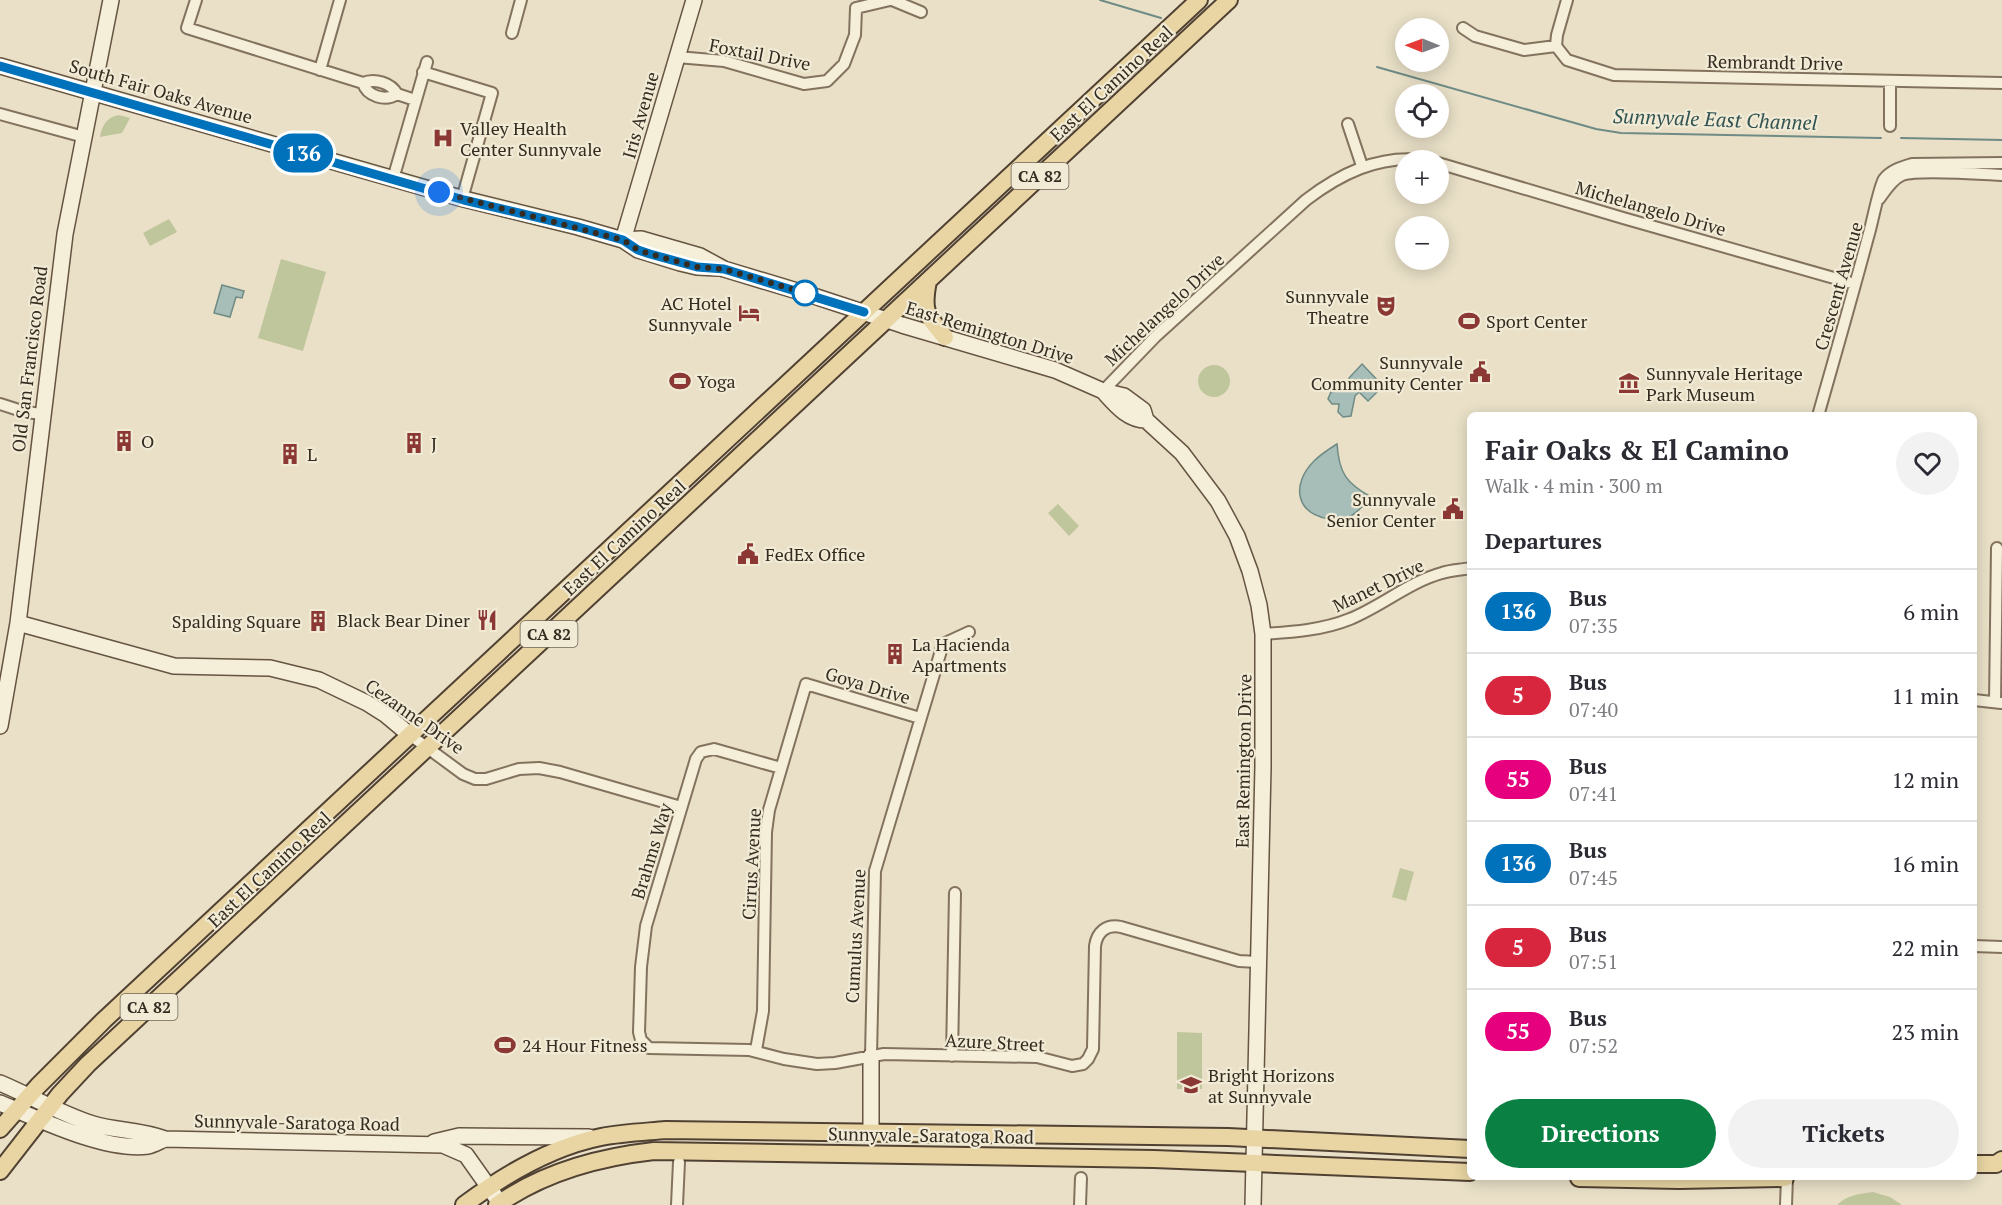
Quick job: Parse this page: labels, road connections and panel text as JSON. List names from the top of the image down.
{
  "streets": {
    "main road": [
      "East El Camino Real",
      "South Fair Oaks Avenue",
      "Iris Avenue",
      "CA 82",
      "East Remington Drive",
      "Old San Francisco Road",
      "Cezanne Drive",
      "Cumulus Avenue",
      "Sunnyvale-Saratoga Road"
    ],
    "street": [
      "Foxtail Drive",
      "Rembrandt Drive",
      "Michelangelo Drive",
      "Crescent Avenue",
      "Manet Drive",
      "Goya Drive",
      "Brahms Way",
      "Cirrus Avenue",
      "Azure Street"
    ]
  },
  "crossings": [
    ["Foxtail Drive", "Iris Avenue"],
    ["East El Camino Real", "South Fair Oaks Avenue"],
    ["East El Camino Real", "CA 82"],
    ["East El Camino Real", "East Remington Drive"],
    ["East El Camino Real", "Cezanne Drive"],
    ["East El Camino Real", "Sunnyvale-Saratoga Road"],
    ["South Fair Oaks Avenue", "Iris Avenue"],
    ["South Fair Oaks Avenue", "East Remington Drive"],
    ["South Fair Oaks Avenue", "Old San Francisco Road"],
    ["CA 82", "Sunnyvale-Saratoga Road"],
    ["Michelangelo Drive", "Crescent Avenue"],
    ["Michelangelo Drive", "East Remington Drive"],
    ["East Remington Drive", "Manet Drive"],
    ["East Remington Drive", "Azure Street"],
    ["East Remington Drive", "Sunnyvale-Saratoga Road"],
    ["Old San Francisco Road", "Cezanne Drive"],
    ["Goya Drive", "Cirrus Avenue"],
    ["Goya Drive", "Cumulus Avenue"],
    ["Cezanne Drive", "Brahms Way"],
    ["Brahms Way", "Cirrus Avenue"],
    ["Brahms Way", "Azure Street"],
    ["Cirrus Avenue", "Azure Street"],
    ["Cumulus Avenue", "Azure Street"],
    ["Cumulus Avenue", "Sunnyvale-Saratoga Road"]
  ],
  "water": ["Sunnyvale East Channel"],
  "places": {
    "hospital": ["Valley Health Center Sunnyvale"],
    "theatre": ["Sunnyvale Theatre"],
    "hotel": ["AC Hotel Sunnyvale"],
    "sports": ["Sport Center", "Yoga", "24 Hour Fitness"],
    "public building": ["Sunnyvale Community Center", "Sunnyvale Senior Center", "FedEx Office"],
    "museum": ["Sunnyvale Heritage Park Museum"],
    "building": [
      "O",
      "J",
      "L",
      "Spalding Square",
      "La Hacienda Apartments"
    ],
    "restaurant": ["Black Bear Diner"],
    "school or university": ["Bright Horizons at Sunnyvale"]
  },
  "lines": ["bus line 136"],
  "north": "left",
  "page": {
    "on_map": "136",
    "map_buttons": ["+", "−"],
    "heading": [
      ["Fair Oaks & El Camino", "Walk · 4 min · 300 m"],
      "Departures"
    ],
    "list": [
      {
        "mark": "136",
        "name": "Bus",
        "note": "07:35",
        "value": "6 min"
      },
      {
        "mark": "5",
        "name": "Bus",
        "note": "07:40",
        "value": "11 min"
      },
      {
        "mark": "55",
        "name": "Bus",
        "note": "07:41",
        "value": "12 min"
      },
      {
        "mark": "136",
        "name": "Bus",
        "note": "07:45",
        "value": "16 min"
      },
      {
        "mark": "5",
        "name": "Bus",
        "note": "07:51",
        "value": "22 min"
      },
      {
        "mark": "55",
        "name": "Bus",
        "note": "07:52",
        "value": "23 min"
      }
    ],
    "buttons": ["Directions", "Tickets"]
  }
}
